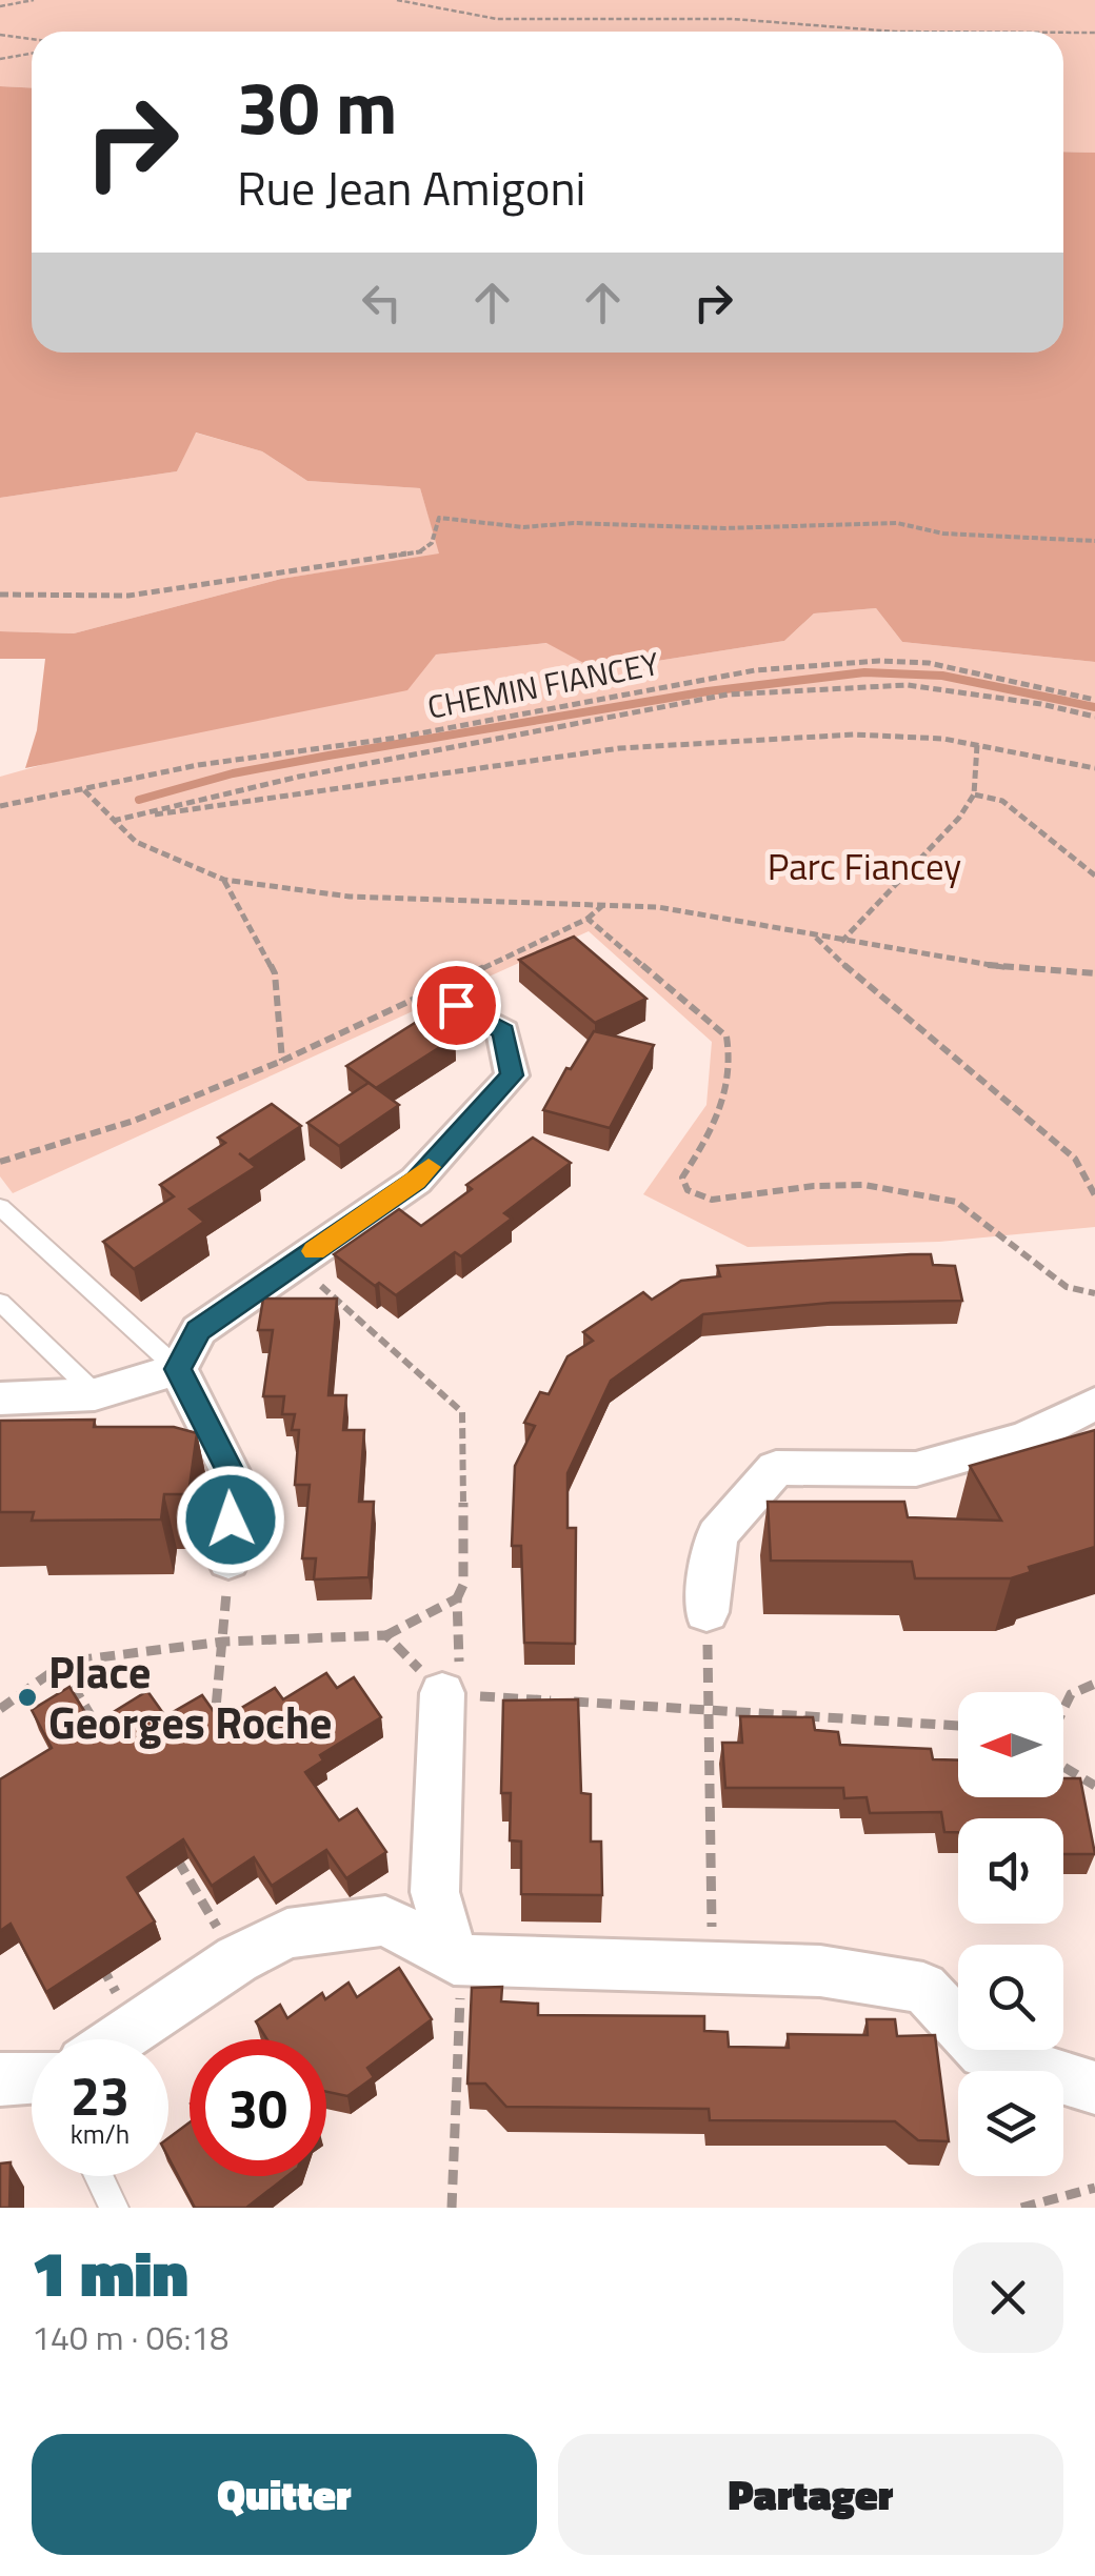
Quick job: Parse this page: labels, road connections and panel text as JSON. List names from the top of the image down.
{
  "streets": {
    "path": ["CHEMIN FIANCEY"]
  },
  "parks": ["Parc Fiancey"],
  "places": ["Place Georges Roche"],
  "north": "left",
  "page": {
    "turn": ["30 m", "Rue Jean Amigoni"],
    "speed": "23 km/h",
    "limit": "30",
    "heading": ["1 min", "140 m · 06:18"],
    "buttons": ["Quitter", "Partager"]
  }
}
